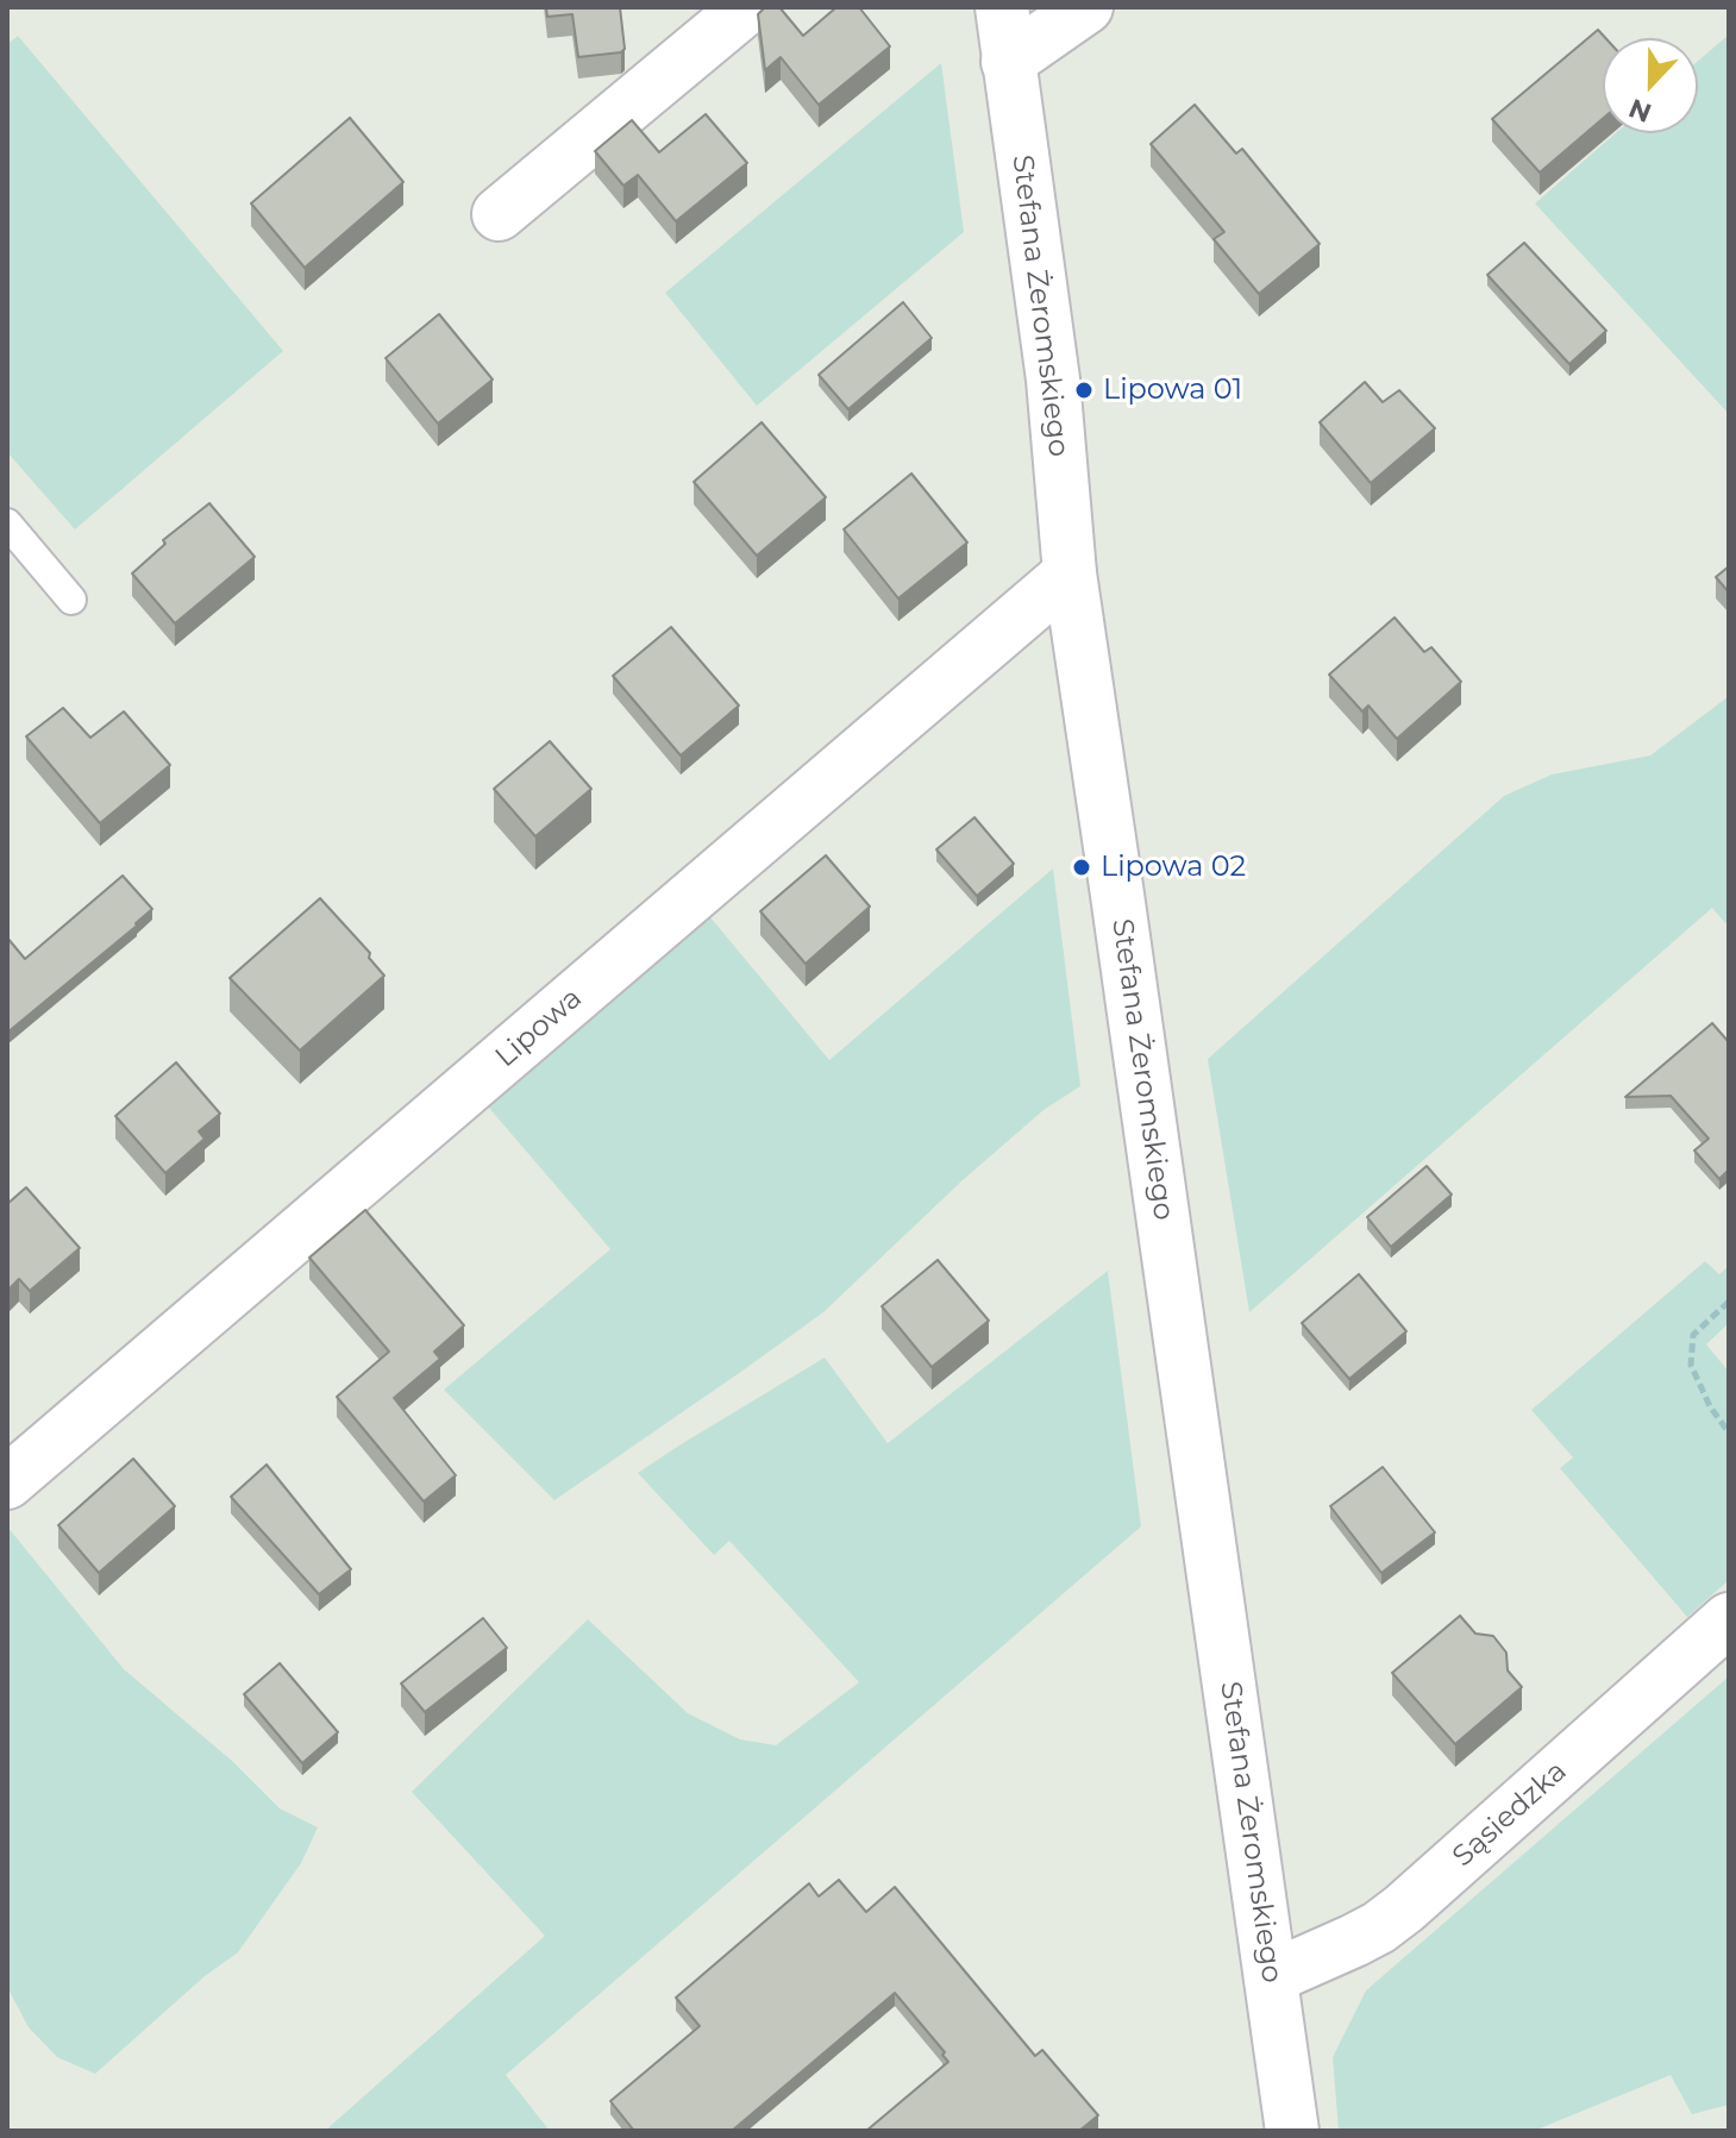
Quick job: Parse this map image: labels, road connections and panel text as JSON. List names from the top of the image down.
{
  "streets": {
    "street": ["Stefana Żeromskiego", "Lipowa", "Sąsiedzka"]
  },
  "crossings": [
    ["Stefana Żeromskiego", "Lipowa"],
    ["Stefana Żeromskiego", "Sąsiedzka"]
  ],
  "places": ["Lipowa 01", "Lipowa 02"],
  "north": "bottom"
}
